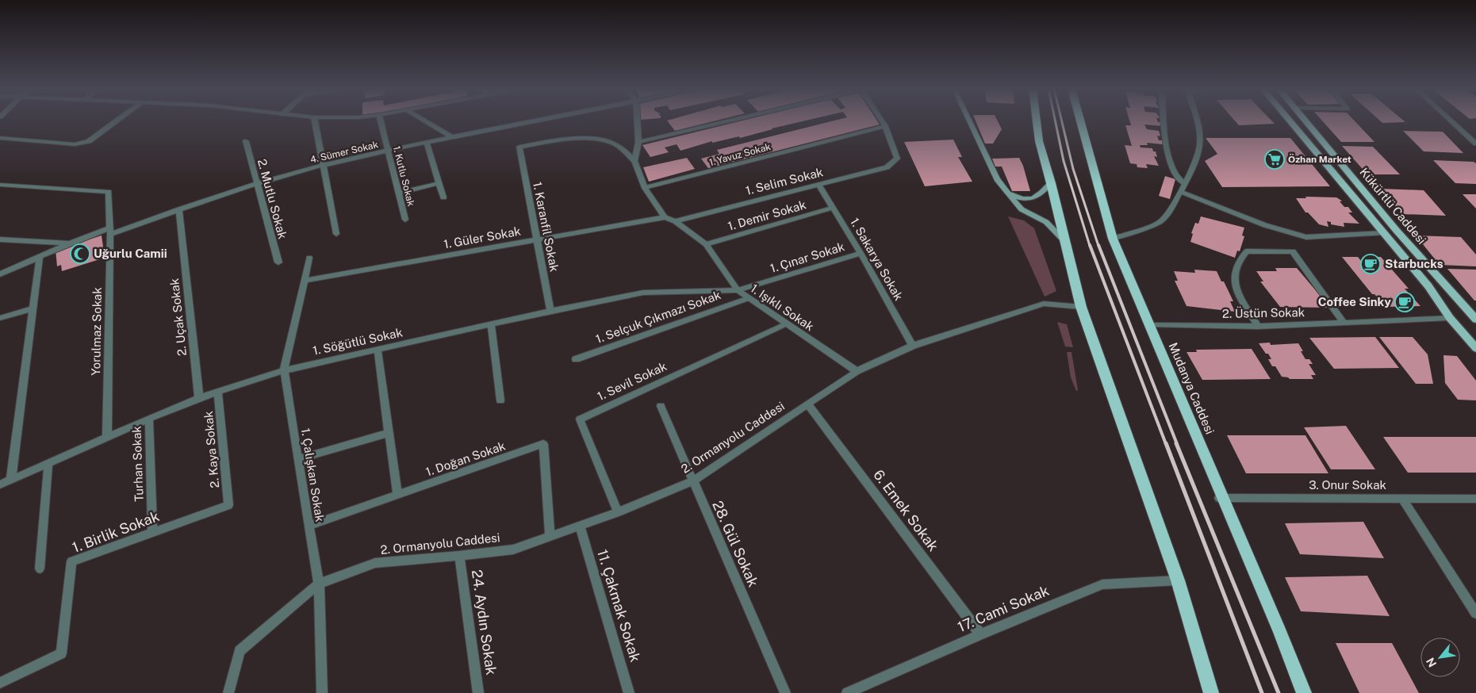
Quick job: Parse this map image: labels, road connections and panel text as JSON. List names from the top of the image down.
{
  "streets": {
    "highway": ["Mudanya Caddesi"],
    "main road": ["Kükürtlü Caddesi"],
    "street": [
      "4. Sümer Sokak",
      "1. Yavuz Sokak",
      "1. Kutlu Sokak",
      "1. Selim Sokak",
      "2. Mutlu Sokak",
      "1. Demir Sokak",
      "1. Karanfil Sokak",
      "1. Güler Sokak",
      "1. Çınar Sokak",
      "1. Sakarya Sokak",
      "1. Işıklı Sokak",
      "2. Üstün Sokak",
      "2. Uçak Sokak",
      "1. Selçuk Çıkmazı Sokak",
      "Yorulmaz Sokak",
      "1. Söğütlü Sokak",
      "1. Sevil Sokak",
      "2. Ormanyolu Caddesi",
      "2. Kaya Sokak",
      "1. Doğan Sokak",
      "Turhan Sokak",
      "1. Çalışkan Sokak",
      "3. Onur Sokak",
      "6. Emek Sokak",
      "1. Birlik Sokak",
      "28. Gül Sokak",
      "11. Çakmak Sokak",
      "17. Cami Sokak",
      "24. Aydın Sokak"
    ]
  },
  "crossings": [
    ["4. Sümer Sokak", "1. Kutlu Sokak"],
    ["4. Sümer Sokak", "2. Mutlu Sokak"],
    ["4. Sümer Sokak", "2. Uçak Sokak"],
    ["4. Sümer Sokak", "Yorulmaz Sokak"],
    ["1. Yavuz Sokak", "1. Selim Sokak"],
    ["1. Selim Sokak", "1. Sakarya Sokak"],
    ["1. Selim Sokak", "1. Işıklı Sokak"],
    ["Kükürtlü Caddesi", "2. Üstün Sokak"],
    ["1. Demir Sokak", "1. Sakarya Sokak"],
    ["1. Demir Sokak", "1. Işıklı Sokak"],
    ["1. Karanfil Sokak", "1. Güler Sokak"],
    ["1. Karanfil Sokak", "1. Söğütlü Sokak"],
    ["1. Güler Sokak", "1. Işıklı Sokak"],
    ["1. Çınar Sokak", "1. Sakarya Sokak"],
    ["1. Çınar Sokak", "1. Işıklı Sokak"],
    ["1. Çınar Sokak", "1. Söğütlü Sokak"],
    ["1. Sakarya Sokak", "2. Ormanyolu Caddesi"],
    ["1. Işıklı Sokak", "1. Selçuk Çıkmazı Sokak"],
    ["1. Işıklı Sokak", "1. Söğütlü Sokak"],
    ["1. Işıklı Sokak", "1. Sevil Sokak"],
    ["1. Işıklı Sokak", "2. Ormanyolu Caddesi"],
    ["2. Üstün Sokak", "Mudanya Caddesi"],
    ["2. Uçak Sokak", "1. Söğütlü Sokak"],
    ["Yorulmaz Sokak", "1. Söğütlü Sokak"],
    ["1. Söğütlü Sokak", "2. Kaya Sokak"],
    ["1. Söğütlü Sokak", "Turhan Sokak"],
    ["1. Söğütlü Sokak", "1. Çalışkan Sokak"],
    ["1. Sevil Sokak", "2. Ormanyolu Caddesi"],
    ["Mudanya Caddesi", "3. Onur Sokak"],
    ["2. Ormanyolu Caddesi", "1. Doğan Sokak"],
    ["2. Ormanyolu Caddesi", "1. Çalışkan Sokak"],
    ["2. Ormanyolu Caddesi", "6. Emek Sokak"],
    ["2. Ormanyolu Caddesi", "28. Gül Sokak"],
    ["2. Ormanyolu Caddesi", "11. Çakmak Sokak"],
    ["2. Ormanyolu Caddesi", "24. Aydın Sokak"],
    ["2. Kaya Sokak", "1. Birlik Sokak"],
    ["1. Doğan Sokak", "1. Çalışkan Sokak"],
    ["Turhan Sokak", "1. Birlik Sokak"],
    ["6. Emek Sokak", "17. Cami Sokak"]
  ],
  "places": {
    "supermarket": ["Özhan Market"],
    "mosque": ["Uğurlu Camii"],
    "cafe": ["Starbucks", "Coffee Sinky"]
  },
  "north": "bottom left"
}
